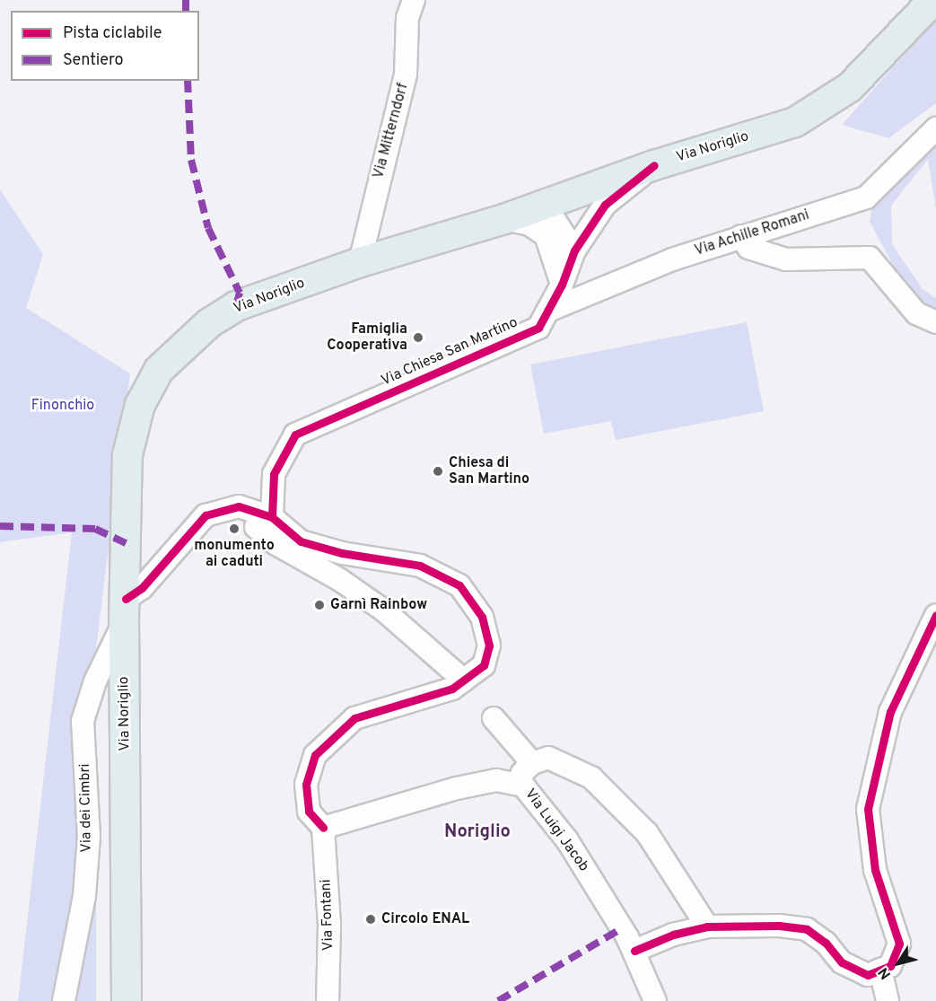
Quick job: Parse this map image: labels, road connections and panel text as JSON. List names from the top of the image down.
{
  "streets": {
    "main road": ["Via Noriglio"],
    "street": [
      "Via Mitterndorf",
      "Via Achille Romani",
      "Via Chiesa San Martino",
      "Via dei Cimbri",
      "Via Luigi Jacob",
      "Via Fontani"
    ]
  },
  "crossings": [
    ["Via Mitterndorf", "Via Noriglio"],
    ["Via Noriglio", "Via Chiesa San Martino"],
    ["Via Noriglio", "Via dei Cimbri"],
    ["Via Achille Romani", "Via Chiesa San Martino"],
    ["Via Luigi Jacob", "Via Fontani"]
  ],
  "districts": ["Noriglio"],
  "parks": ["Finonchio"],
  "places": [
    "Famiglia Cooperativa",
    "Chiesa di San Martino",
    "monumento ai caduti",
    "Garnì Rainbow",
    "Circolo ENAL"
  ],
  "legend": ["Pista ciclabile", "Sentiero"],
  "north": "bottom left"
}
